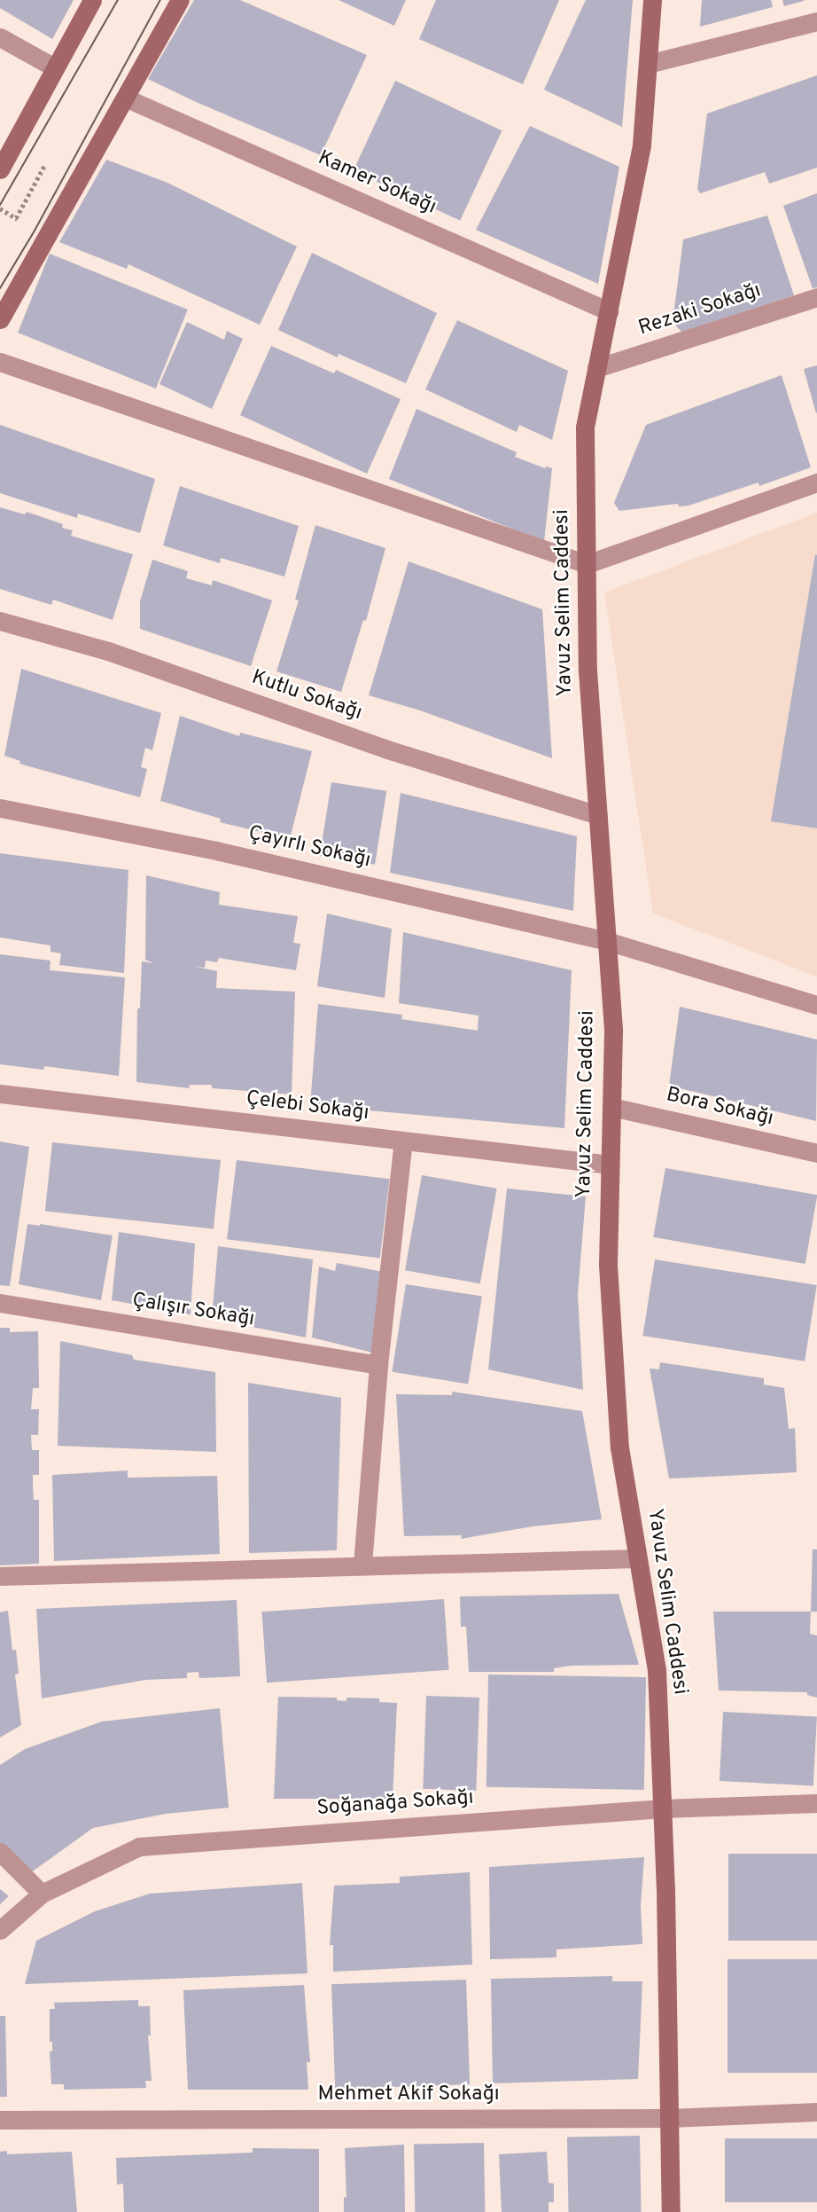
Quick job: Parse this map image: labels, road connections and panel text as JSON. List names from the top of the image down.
{
  "streets": {
    "street": [
      "Kamer Sokağı",
      "Rezaki Sokağı",
      "Yavuz Selim Caddesi",
      "Kutlu Sokağı",
      "Çayırlı Sokağı",
      "Çelebi Sokağı",
      "Bora Sokağı",
      "Çalışır Sokağı",
      "Soğanağa Sokağı",
      "Mehmet Akif Sokağı"
    ]
  },
  "crossings": [
    ["Kamer Sokağı", "Yavuz Selim Caddesi"],
    ["Rezaki Sokağı", "Yavuz Selim Caddesi"],
    ["Yavuz Selim Caddesi", "Kutlu Sokağı"],
    ["Yavuz Selim Caddesi", "Çayırlı Sokağı"],
    ["Yavuz Selim Caddesi", "Çelebi Sokağı"],
    ["Yavuz Selim Caddesi", "Bora Sokağı"],
    ["Yavuz Selim Caddesi", "Soğanağa Sokağı"],
    ["Yavuz Selim Caddesi", "Mehmet Akif Sokağı"]
  ]
}
